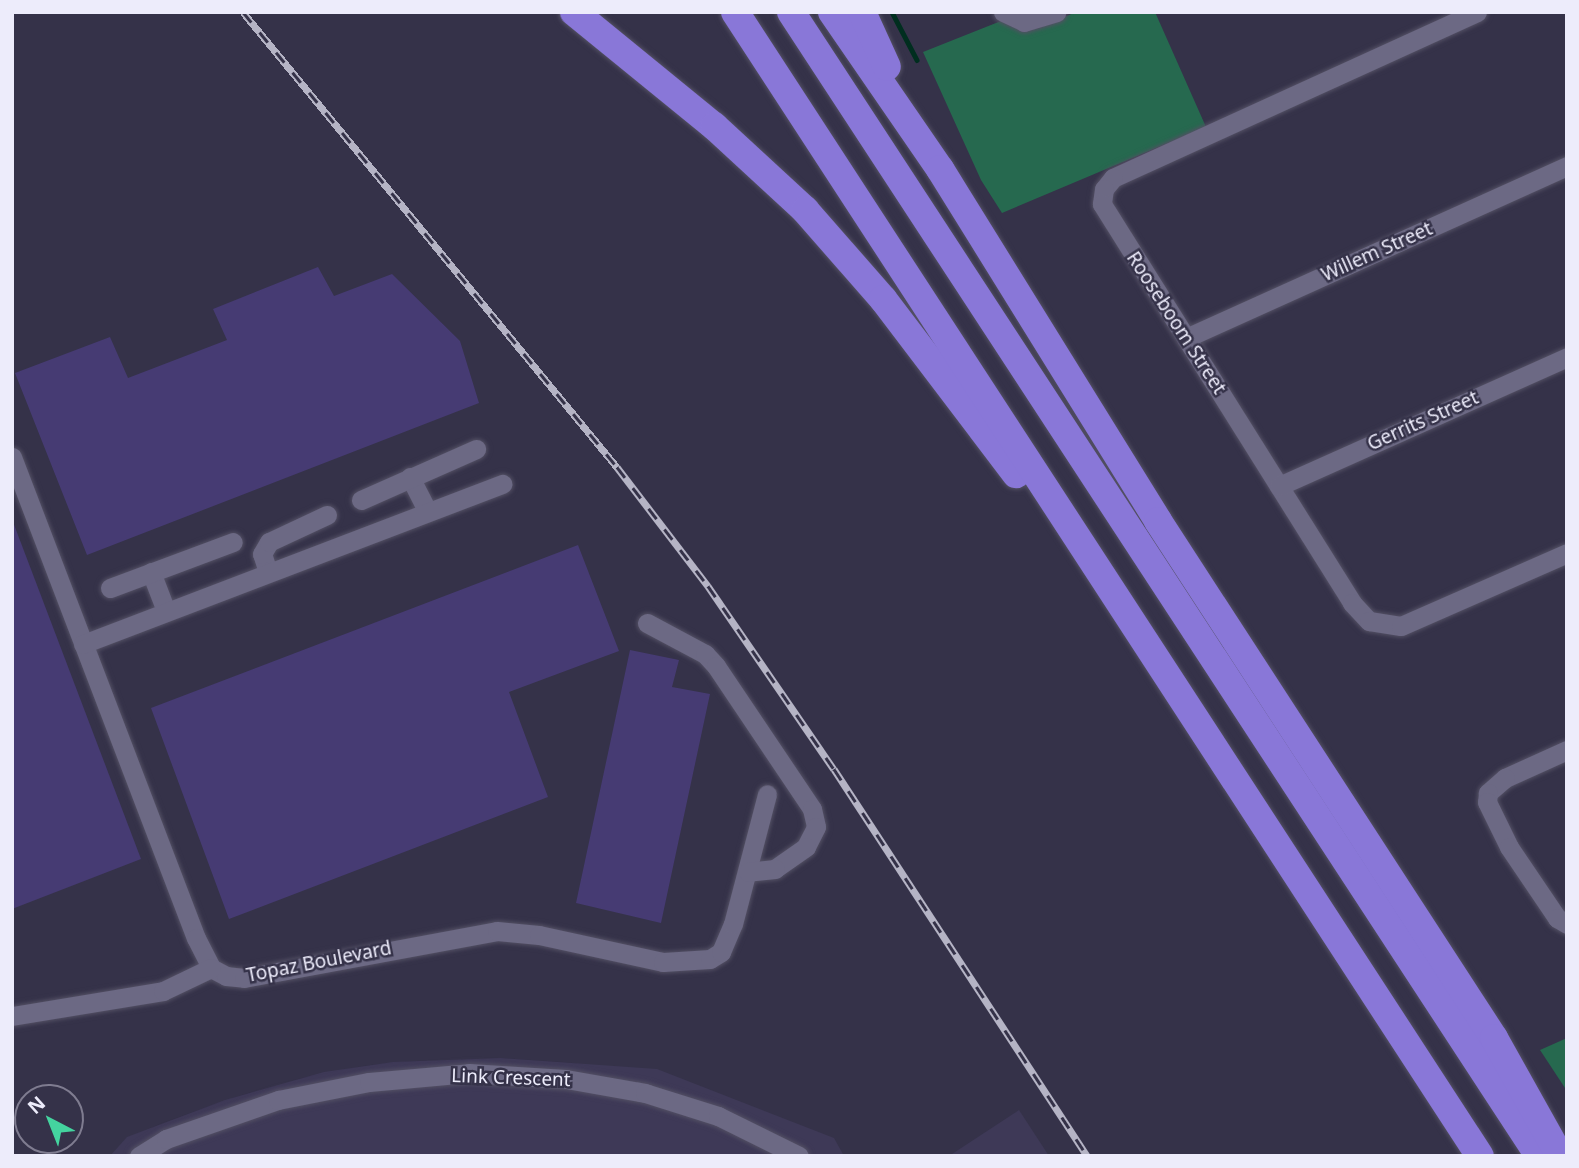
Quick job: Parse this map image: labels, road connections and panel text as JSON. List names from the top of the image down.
{
  "streets": {
    "street": [
      "Willem Street",
      "Rooseboom Street",
      "Gerrits Street",
      "Topaz Boulevard",
      "Link Crescent"
    ]
  },
  "crossings": [
    ["Willem Street", "Rooseboom Street"],
    ["Rooseboom Street", "Gerrits Street"]
  ],
  "north": "top left"
}
